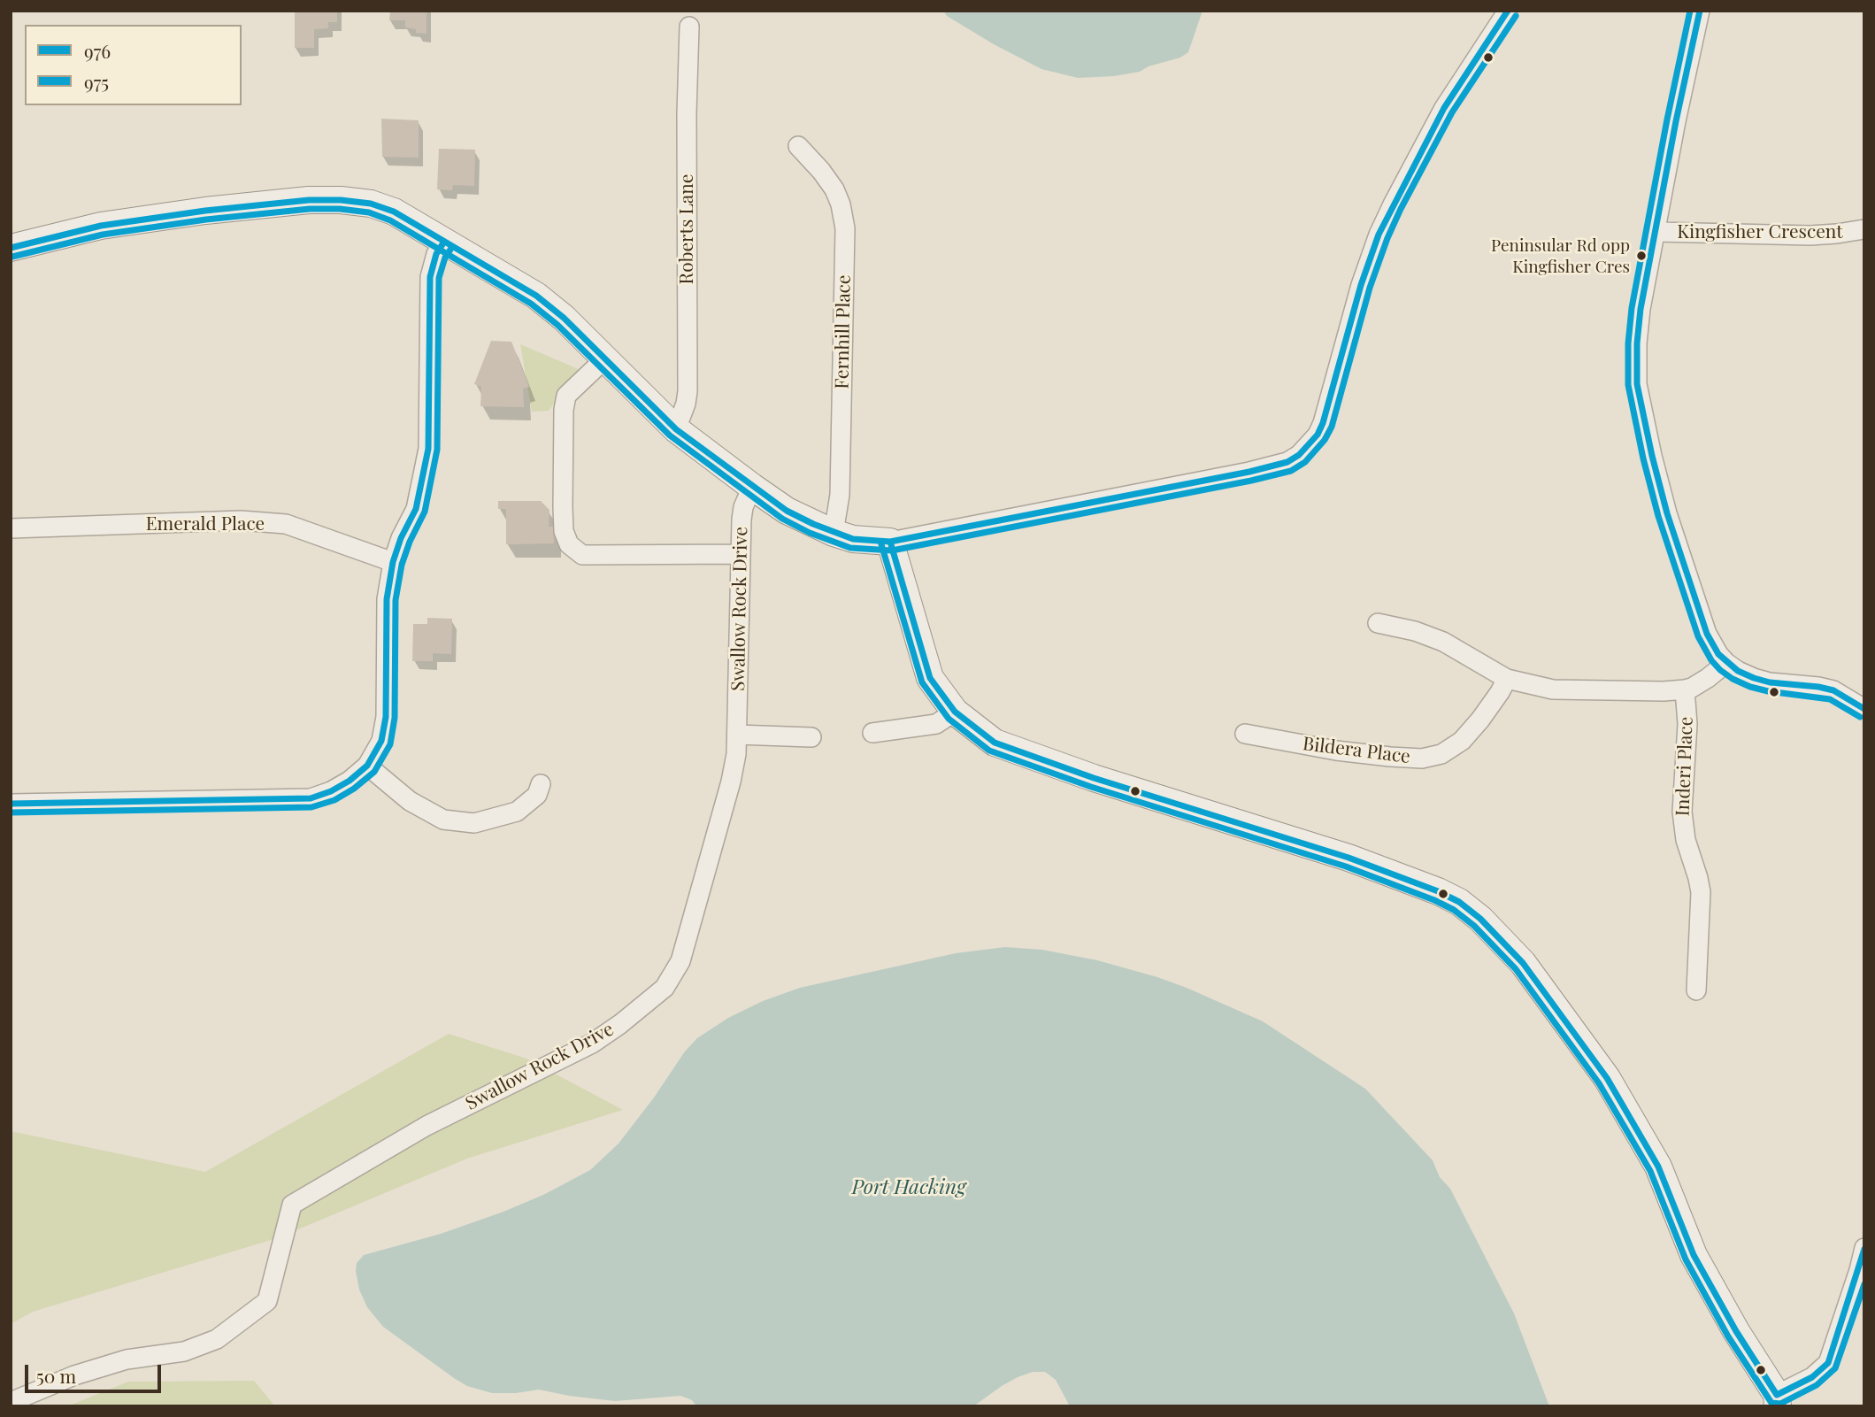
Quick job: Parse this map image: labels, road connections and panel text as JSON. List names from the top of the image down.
{
  "streets": {
    "street": [
      "Roberts Lane",
      "Kingfisher Crescent",
      "Fernhill Place",
      "Emerald Place",
      "Swallow Rock Drive",
      "Bildera Place",
      "Inderi Place"
    ]
  },
  "water": ["Port Hacking"],
  "places": ["Peninsular Rd opp Kingfisher Cres"],
  "lines": ["transit line 976", "transit line 975"],
  "legend": ["976", "975"],
  "scale_bar": "50 m"
}
